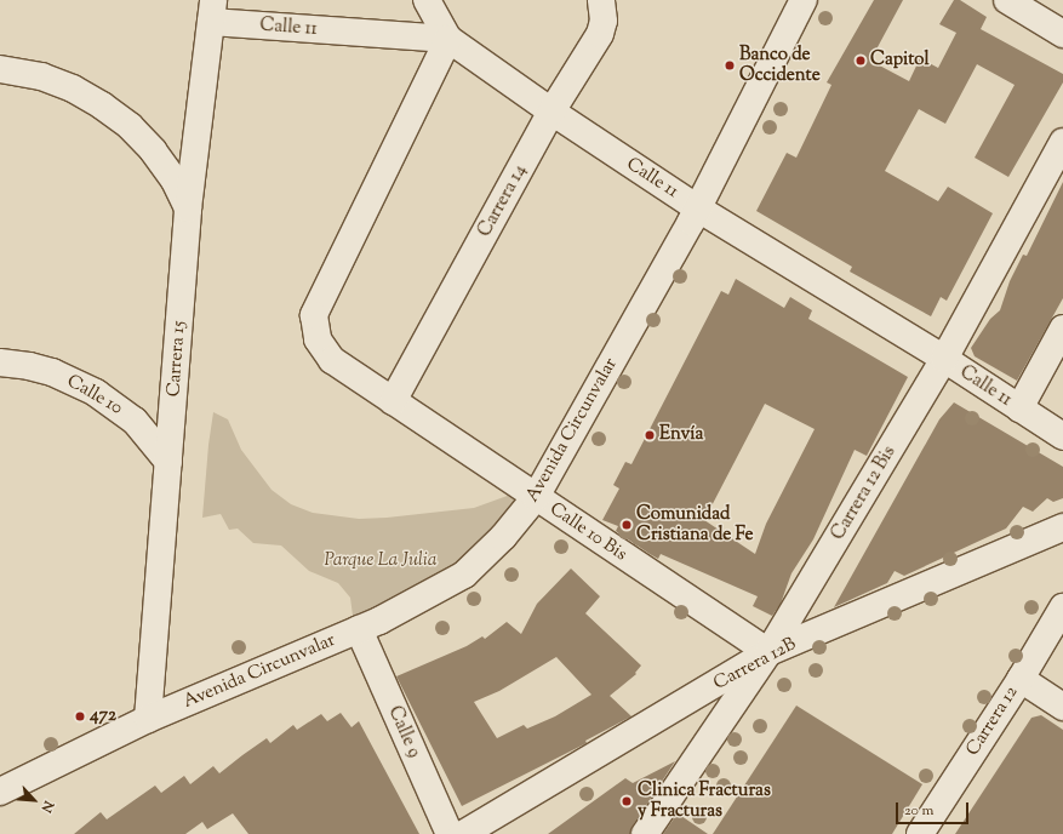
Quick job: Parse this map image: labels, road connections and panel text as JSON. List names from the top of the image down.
{
  "streets": {
    "street": [
      "Calle 11",
      "Carrera 14",
      "Carrera 15",
      "Calle 10",
      "Avenida Circunvalar",
      "Carrera 12 Bis",
      "Calle 10 Bis",
      "Carrera 12B",
      "Carrera 12",
      "Calle 9"
    ]
  },
  "crossings": [
    ["Calle 11", "Carrera 14"],
    ["Calle 11", "Carrera 15"],
    ["Calle 11", "Avenida Circunvalar"],
    ["Calle 11", "Carrera 12 Bis"],
    ["Calle 11", "Calle 10 Bis"],
    ["Carrera 14", "Calle 10 Bis"],
    ["Carrera 15", "Calle 10"],
    ["Carrera 15", "Avenida Circunvalar"],
    ["Avenida Circunvalar", "Calle 10 Bis"],
    ["Avenida Circunvalar", "Calle 9"],
    ["Carrera 12 Bis", "Calle 10 Bis"],
    ["Carrera 12 Bis", "Carrera 12B"],
    ["Calle 10 Bis", "Carrera 12B"]
  ],
  "parks": ["Parque La Julia"],
  "places": [
    "Capitol",
    "Banco de Occidente",
    "Envía",
    "Comunidad Cristiana de Fe",
    "472",
    "Clinica Fracturas y Fracturas"
  ],
  "scale_bar": "20 m",
  "north": "bottom right"
}
